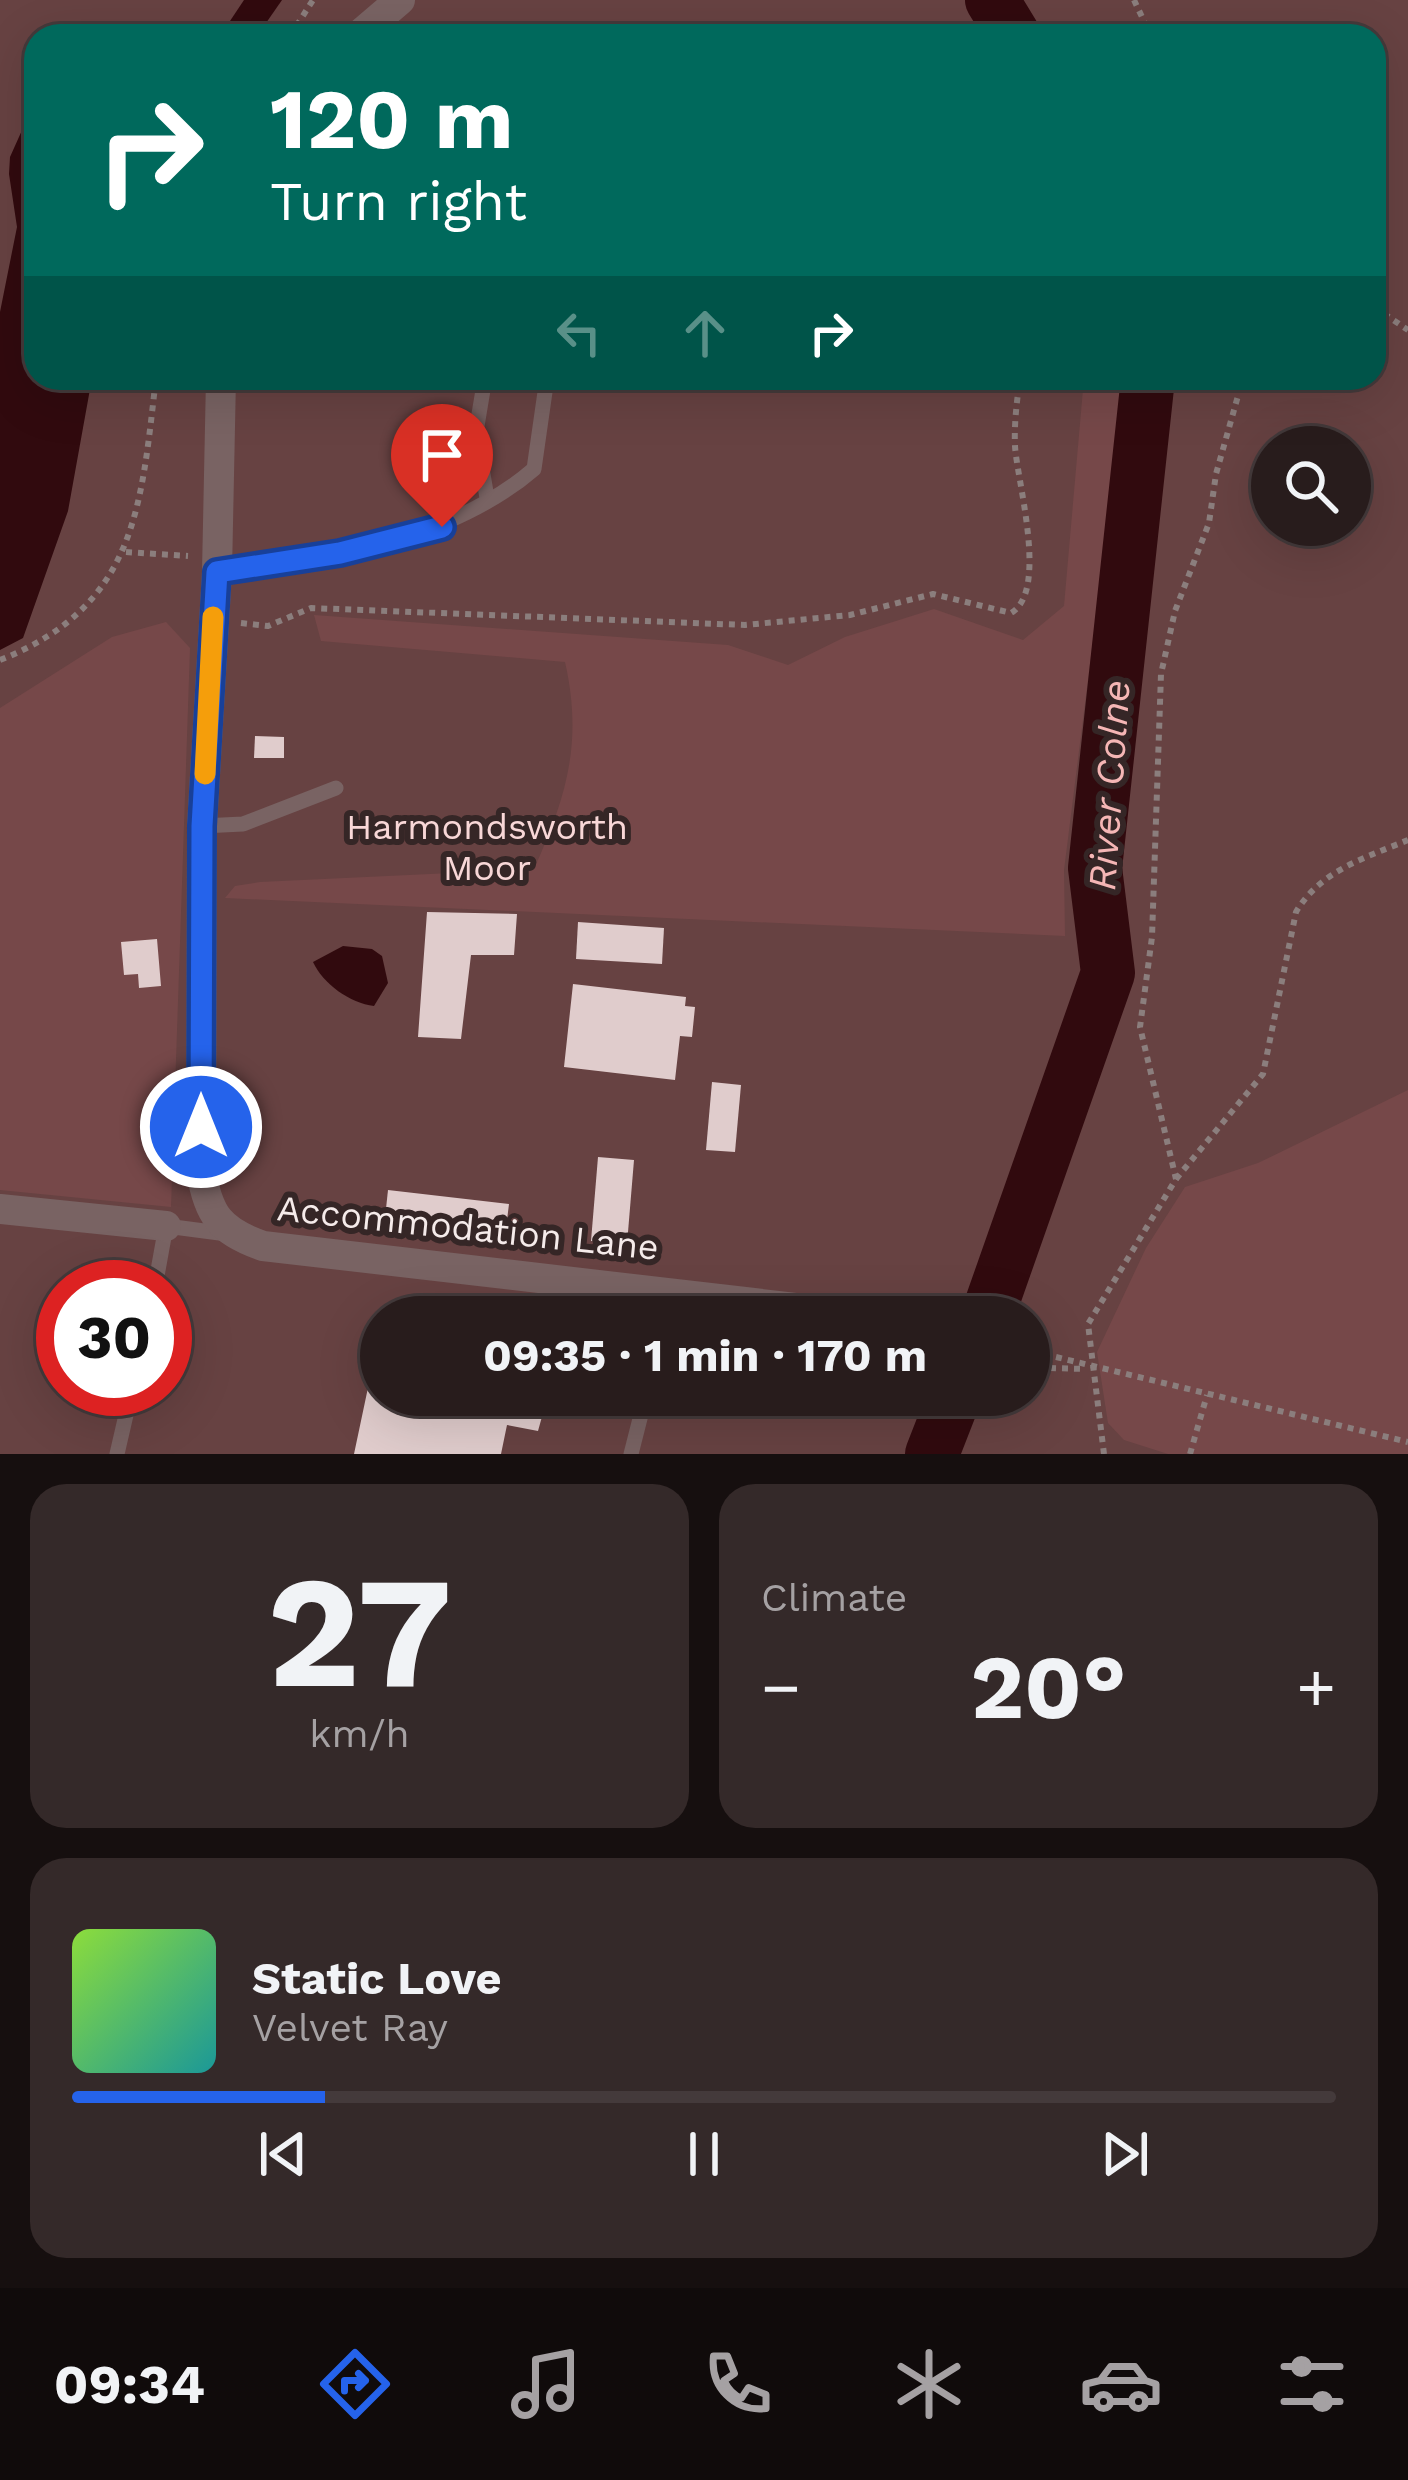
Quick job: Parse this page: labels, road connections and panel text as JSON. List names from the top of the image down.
{
  "streets": {
    "street": ["Accommodation Lane"]
  },
  "water": ["River Colne"],
  "parks": ["Harmondsworth Moor"],
  "page": {
    "turn": ["120 m", "Turn right"],
    "limit": "30",
    "trip": "09:35 · 1 min · 170 m",
    "tile": [
      ["27", "km/h"],
      "Climate"
    ],
    "heat": ["−", "20°", "+"],
    "song": ["Static Love", "Velvet Ray"],
    "tabs": "09:34"
  }
}
